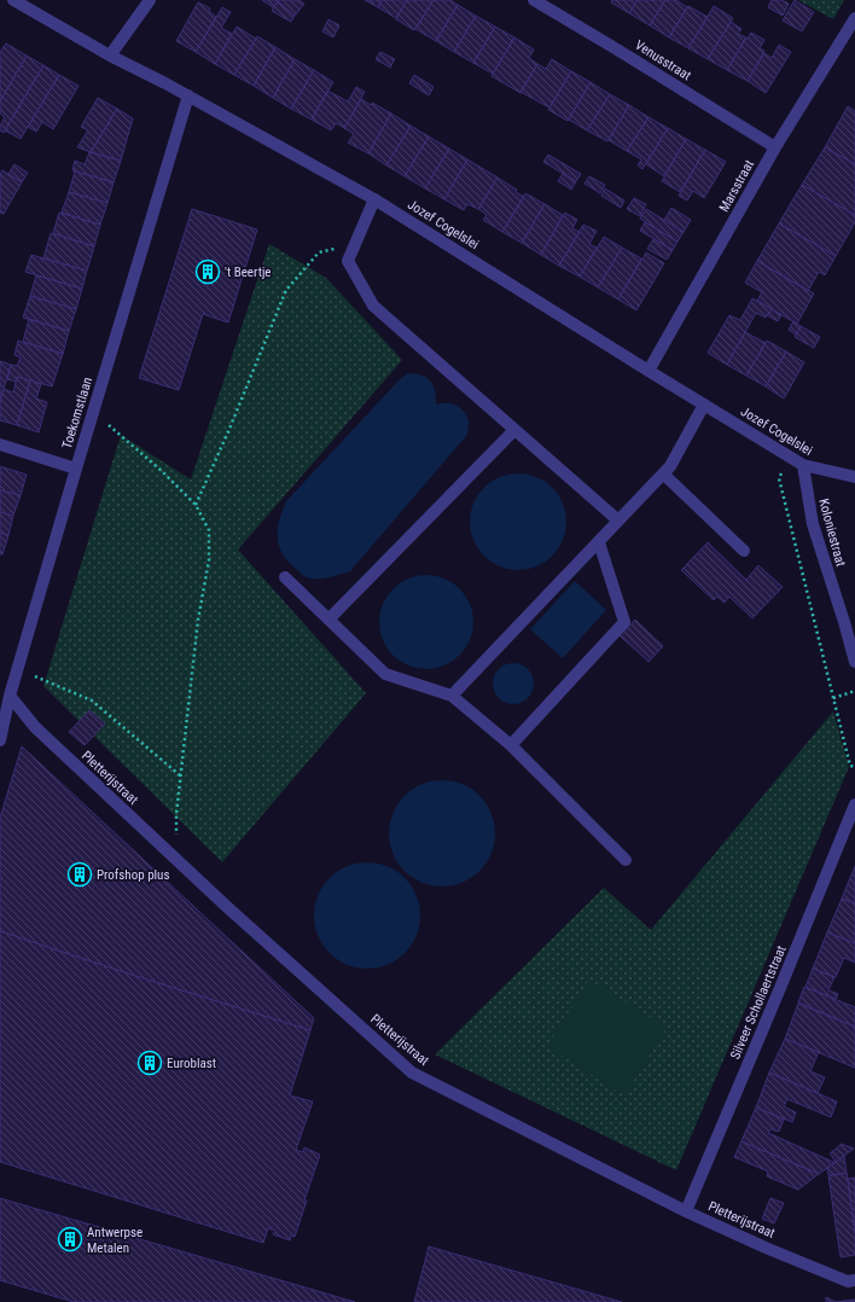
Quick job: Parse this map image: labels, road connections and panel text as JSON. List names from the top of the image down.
{
  "streets": {
    "street": [
      "Venusstraat",
      "Marsstraat",
      "Jozef Cogelslei",
      "Toekomstlaan",
      "Koloniestraat",
      "Pletterijstraat",
      "Silveer Schollaertstraat"
    ]
  },
  "crossings": [
    ["Venusstraat", "Marsstraat"],
    ["Marsstraat", "Jozef Cogelslei"],
    ["Jozef Cogelslei", "Toekomstlaan"],
    ["Jozef Cogelslei", "Koloniestraat"],
    ["Toekomstlaan", "Pletterijstraat"],
    ["Pletterijstraat", "Silveer Schollaertstraat"]
  ],
  "places": {
    "building": [
      "'t Beertje",
      "Profshop plus",
      "Euroblast",
      "Antwerpse Metalen"
    ]
  }
}
